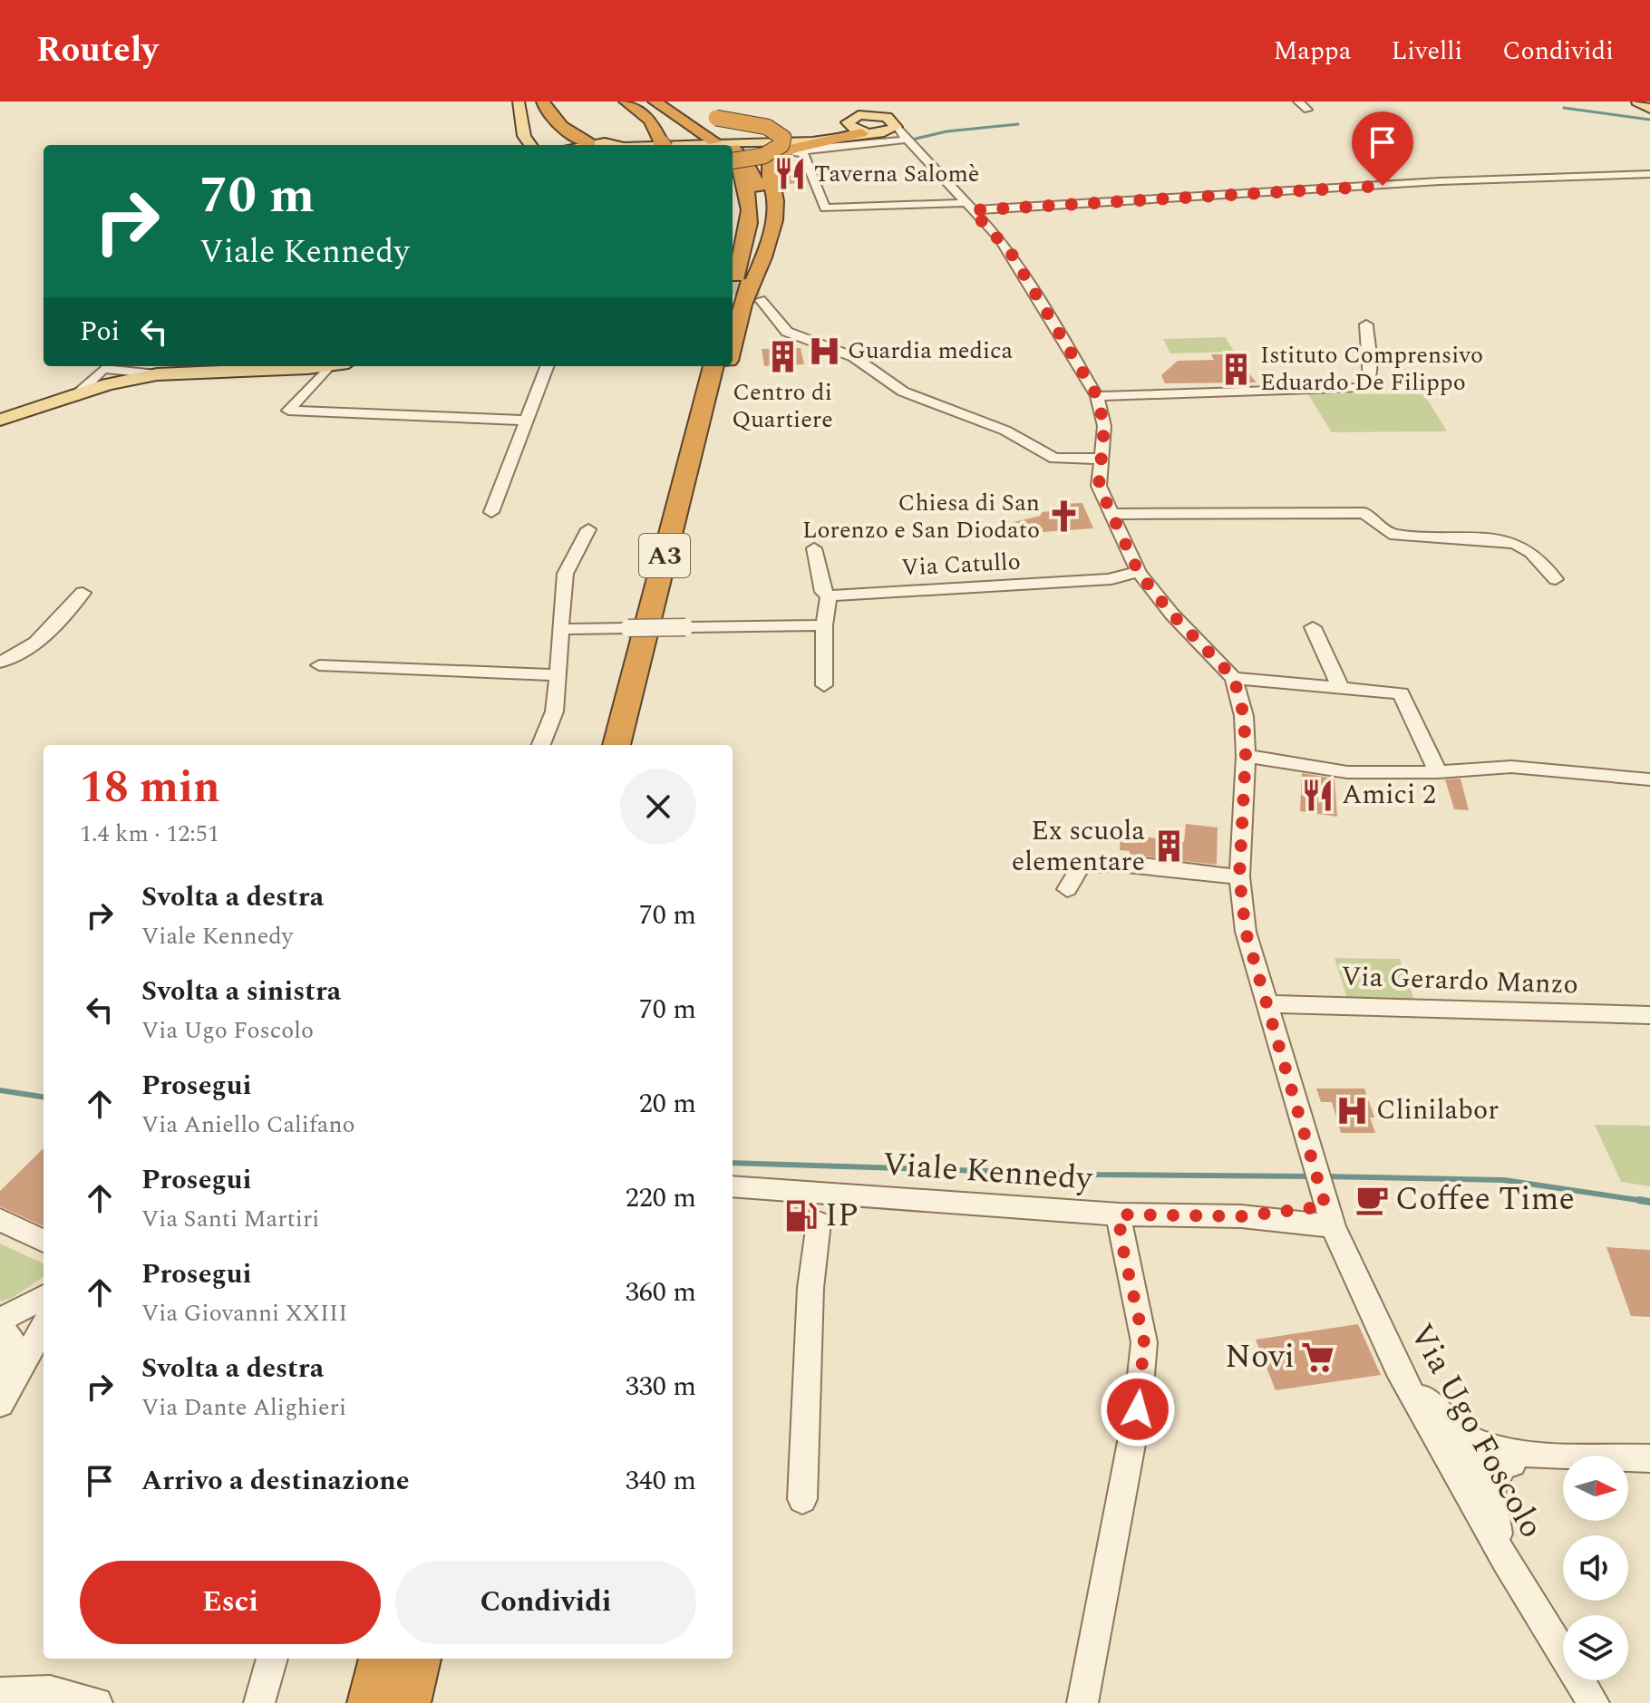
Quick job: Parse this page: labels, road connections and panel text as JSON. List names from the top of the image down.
{
  "streets": {
    "highway": ["A3"],
    "street": [
      "Via Catullo",
      "Via Gerardo Manzo",
      "Viale Kennedy",
      "Via Ugo Foscolo"
    ]
  },
  "crossings": [
    ["Via Gerardo Manzo", "Via Ugo Foscolo"],
    ["Viale Kennedy", "Via Ugo Foscolo"]
  ],
  "places": {
    "restaurant": ["Taverna Salomè", "Amici 2"],
    "hospital": ["Guardia medica", "Clinilabor"],
    "building": ["Centro di Quartiere", "Istituto Comprensivo Eduardo De Filippo", "Ex scuola elementare"],
    "church": ["Chiesa di San Lorenzo e San Diodato"],
    "cafe": ["Coffee Time"],
    "fuel station": ["IP"],
    "supermarket": ["Novi"]
  },
  "north": "right",
  "page": {
    "header": "Routely",
    "nav": ["Mappa", "Livelli", "Condividi"],
    "turn": ["70 m", "Viale Kennedy"],
    "then": "Poi",
    "heading": ["18 min", "1.4 km · 12:51"],
    "list": [
      {
        "name": "Svolta a destra",
        "note": "Viale Kennedy",
        "value": "70 m"
      },
      {
        "name": "Svolta a sinistra",
        "note": "Via Ugo Foscolo",
        "value": "70 m"
      },
      {
        "name": "Prosegui",
        "note": "Via Aniello Califano",
        "value": "20 m"
      },
      {
        "name": "Prosegui",
        "note": "Via Santi Martiri",
        "value": "220 m"
      },
      {
        "name": "Prosegui",
        "note": "Via Giovanni XXIII",
        "value": "360 m"
      },
      {
        "name": "Svolta a destra",
        "note": "Via Dante Alighieri",
        "value": "330 m"
      },
      {
        "name": "Arrivo a destinazione",
        "value": "340 m"
      }
    ],
    "buttons": ["Esci", "Condividi"]
  }
}
